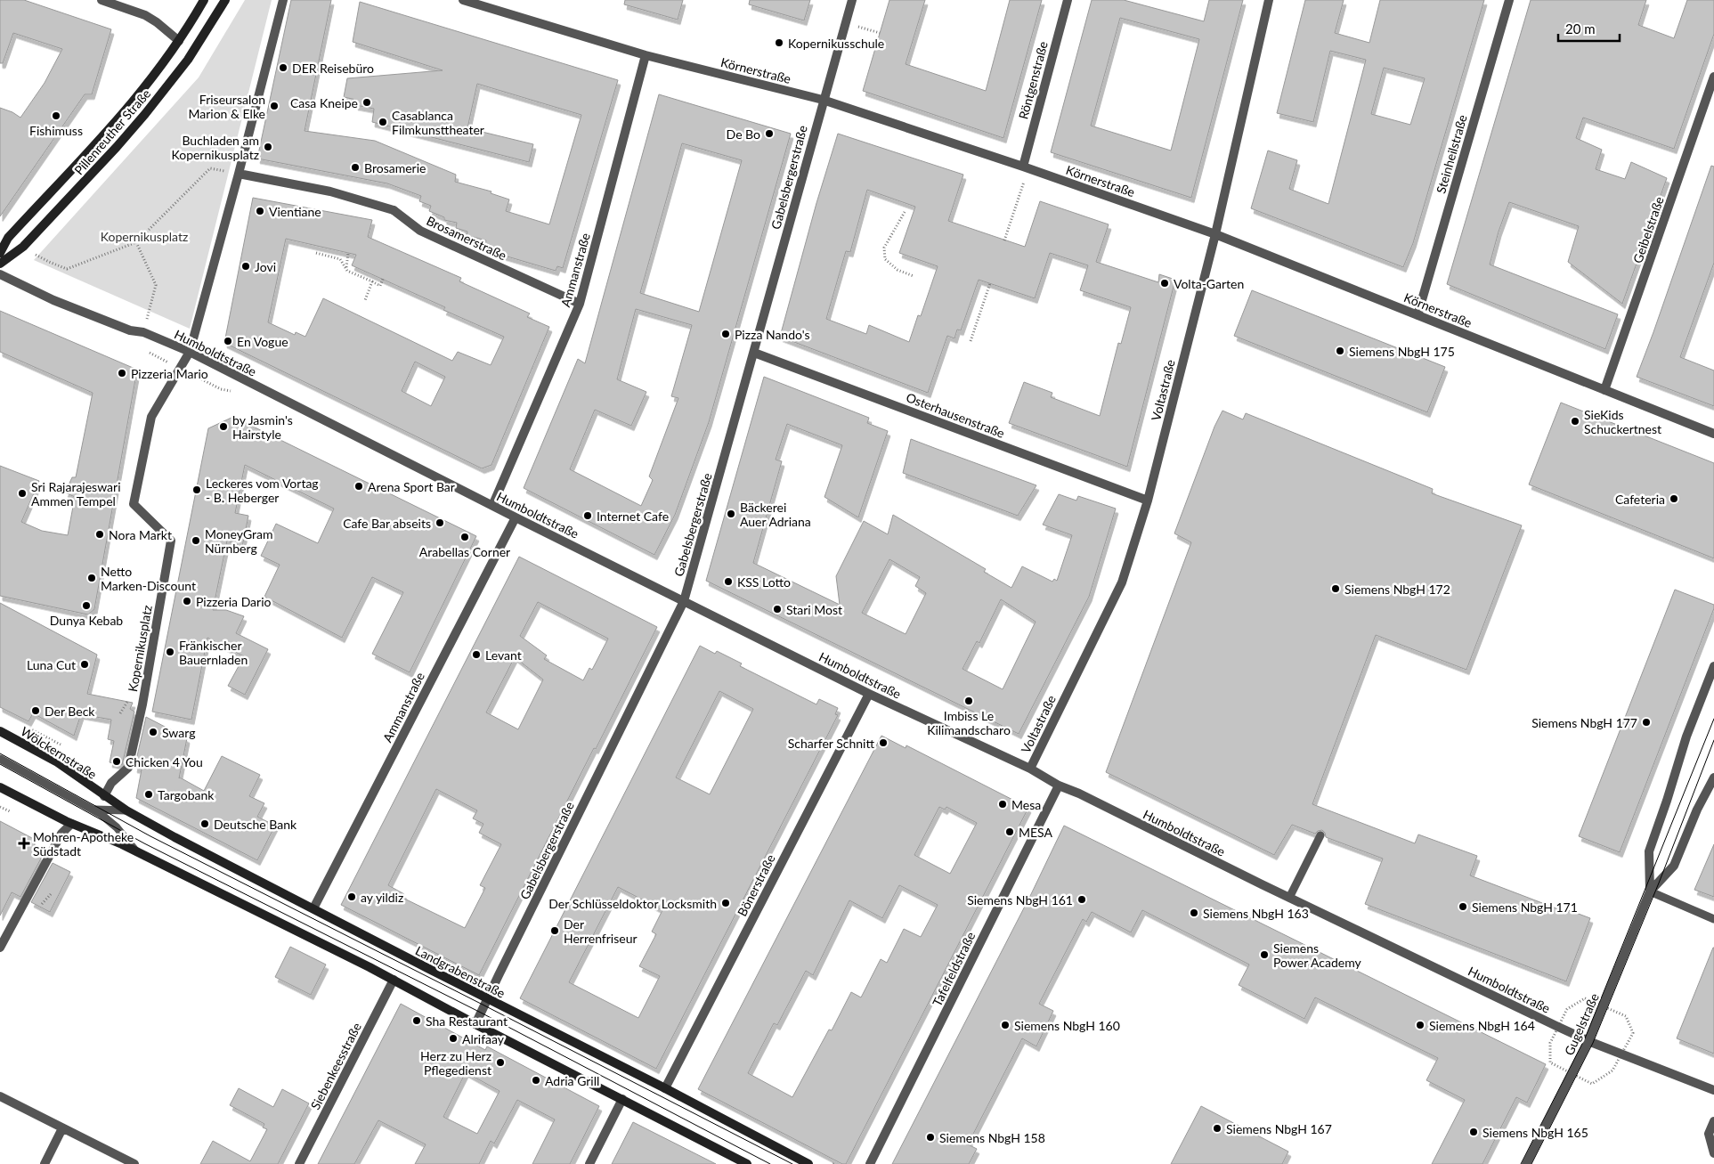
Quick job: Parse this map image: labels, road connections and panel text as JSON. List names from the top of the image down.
{
  "streets": {
    "main road": ["Pillenreuther Straße", "Wölckernstraße", "Landgrabenstraße"],
    "street": [
      "Körnerstraße",
      "Röntgenstraße",
      "Steinheilstraße",
      "Gabelsbergerstraße",
      "Geibelstraße",
      "Brosamerstraße",
      "Ammanstraße",
      "Humboldtstraße",
      "Voltastraße",
      "Osterhausenstraße",
      "Kopernikusplatz",
      "Bönerstraße",
      "Tafelfeldstraße",
      "Gugelstraße",
      "Siebenkeesstraße"
    ]
  },
  "crossings": [
    ["Körnerstraße", "Röntgenstraße"],
    ["Körnerstraße", "Steinheilstraße"],
    ["Körnerstraße", "Gabelsbergerstraße"],
    ["Körnerstraße", "Geibelstraße"],
    ["Körnerstraße", "Ammanstraße"],
    ["Körnerstraße", "Voltastraße"],
    ["Gabelsbergerstraße", "Humboldtstraße"],
    ["Gabelsbergerstraße", "Osterhausenstraße"],
    ["Gabelsbergerstraße", "Landgrabenstraße"],
    ["Brosamerstraße", "Ammanstraße"],
    ["Brosamerstraße", "Kopernikusplatz"],
    ["Ammanstraße", "Humboldtstraße"],
    ["Ammanstraße", "Landgrabenstraße"],
    ["Humboldtstraße", "Voltastraße"],
    ["Humboldtstraße", "Kopernikusplatz"],
    ["Humboldtstraße", "Bönerstraße"],
    ["Humboldtstraße", "Tafelfeldstraße"],
    ["Humboldtstraße", "Gugelstraße"],
    ["Voltastraße", "Osterhausenstraße"],
    ["Kopernikusplatz", "Wölckernstraße"],
    ["Kopernikusplatz", "Landgrabenstraße"],
    ["Wölckernstraße", "Landgrabenstraße"],
    ["Bönerstraße", "Landgrabenstraße"]
  ],
  "parks": ["Kopernikusplatz"],
  "places": {
    "other": [
      "Kopernikusschule",
      "DER Reisebüro",
      "Casa Kneipe",
      "Friseursalon Marion & Elke",
      "Fishimuss",
      "Casablanca Filmkunsttheater",
      "De Bo",
      "Buchladen am Kopernikusplatz",
      "Brosamerie",
      "Vientiane",
      "Jovi",
      "Volta-Garten",
      "Pizza Nando's",
      "En Vogue",
      "Siemens NbgH 175",
      "Pizzeria Mario",
      "SieKids Schuckertnest",
      "by Jasmin's Hairstyle",
      "Arena Sport Bar",
      "Leckeres vom Vortag - B. Heberger",
      "Sri Rajarajeswari Ammen Tempel",
      "Cafeteria",
      "Bäckerei Auer Adriana",
      "Internet Cafe",
      "Cafe Bar abseits",
      "Nora Markt",
      "Arabellas Corner",
      "MoneyGram Nürnberg",
      "Netto Marken-Discount",
      "KSS Lotto",
      "Siemens NbgH 172",
      "Pizzeria Dario",
      "Dunya Kebab",
      "Stari Most",
      "Fränkischer Bauernladen",
      "Levant",
      "Luna Cut",
      "Imbiss Le Kilimandscharo",
      "Der Beck",
      "Siemens NbgH 177",
      "Swarg",
      "Scharfer Schnitt",
      "Chicken 4 You",
      "Targobank",
      "Mesa",
      "Deutsche Bank",
      "MESA",
      "ay yildiz",
      "Siemens NbgH 161",
      "Der Schlüsseldoktor Locksmith",
      "Siemens NbgH 171",
      "Siemens NbgH 163",
      "Der Herrenfriseur",
      "Siemens Power Academy",
      "Sha Restaurant",
      "Siemens NbgH 160",
      "Siemens NbgH 164",
      "Alrifaay",
      "Herz zu Herz Pflegedienst",
      "Adria Grill",
      "Siemens NbgH 167",
      "Siemens NbgH 165",
      "Siemens NbgH 158"
    ],
    "health": ["Mohren-Apotheke Südstadt"]
  },
  "scale_bar": "20 m"
}
